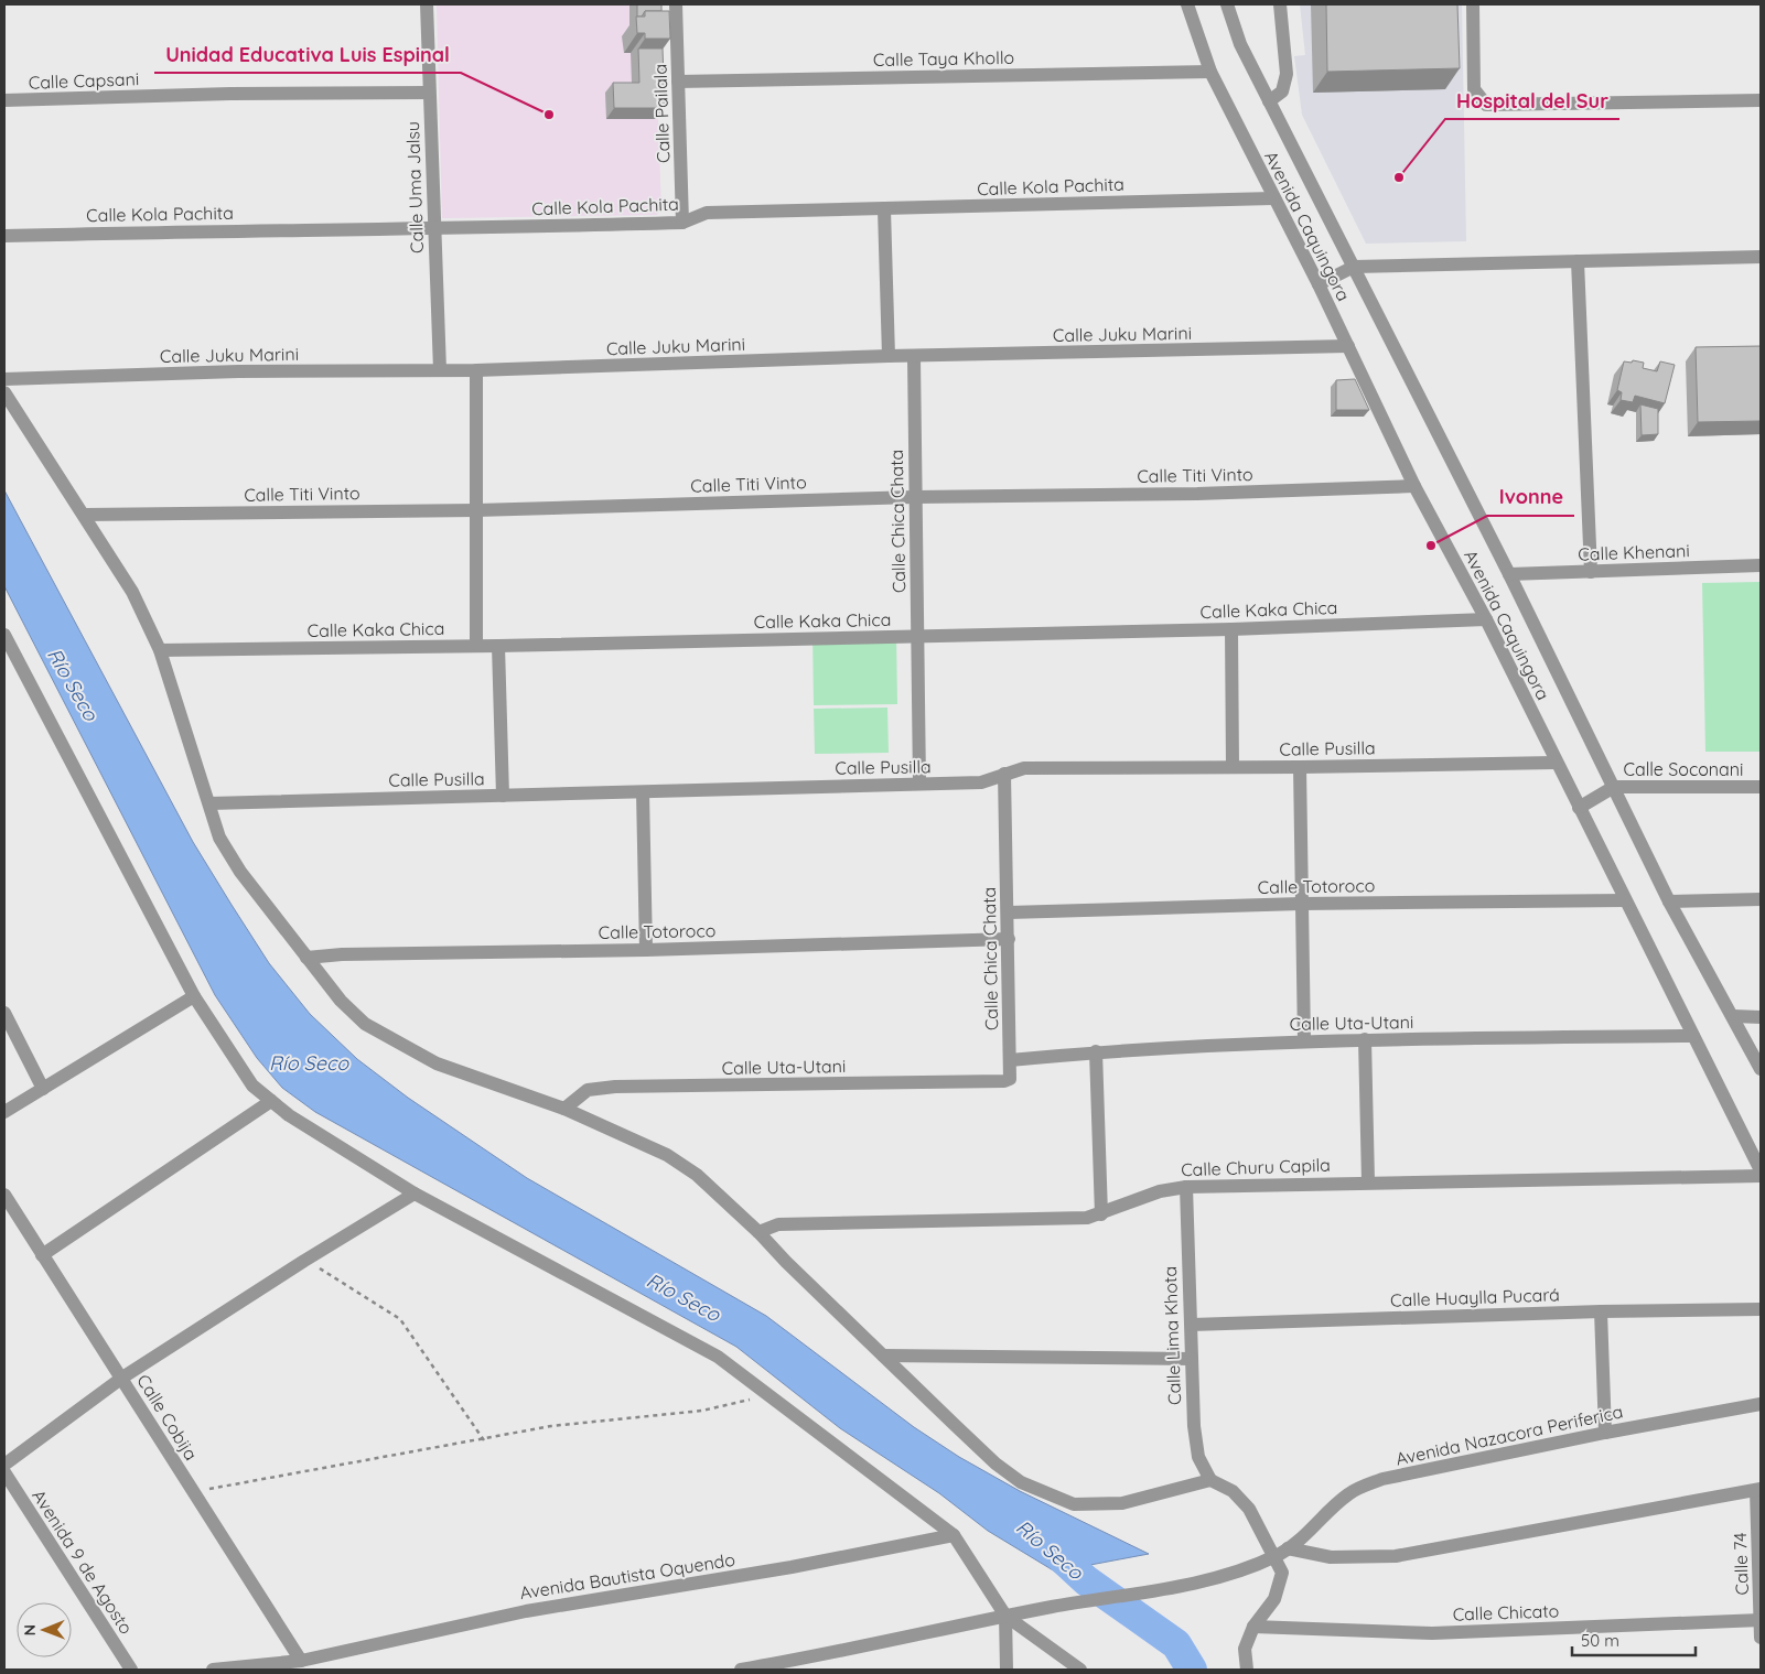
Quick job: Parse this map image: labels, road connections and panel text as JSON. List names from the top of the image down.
{
  "streets": {
    "street": [
      "Calle Taya Khollo",
      "Calle Capsani",
      "Calle Pailala",
      "Calle Kola Pachita",
      "Calle Uma Jalsu",
      "Avenida Caquingora",
      "Calle Juku Marini",
      "Calle Titi Vinto",
      "Calle Chica Chata",
      "Calle Khenani",
      "Calle Kaka Chica",
      "Calle Pusilla",
      "Calle Soconani",
      "Calle Totoroco",
      "Calle Uta-Utani",
      "Calle Churu Capila",
      "Calle Huaylla Pucará",
      "Calle Lima Khota",
      "Calle Cobija",
      "Avenida Nazacora Periferica",
      "Avenida 9 de Agosto",
      "Calle 74",
      "Avenida Bautista Oquendo",
      "Calle Chicato"
    ]
  },
  "crossings": [
    ["Calle Taya Khollo", "Calle Pailala"],
    ["Calle Taya Khollo", "Avenida Caquingora"],
    ["Calle Capsani", "Calle Uma Jalsu"],
    ["Calle Pailala", "Calle Kola Pachita"],
    ["Calle Kola Pachita", "Calle Uma Jalsu"],
    ["Calle Kola Pachita", "Avenida Caquingora"],
    ["Calle Uma Jalsu", "Calle Juku Marini"],
    ["Avenida Caquingora", "Calle Juku Marini"],
    ["Avenida Caquingora", "Calle Titi Vinto"],
    ["Avenida Caquingora", "Calle Khenani"],
    ["Avenida Caquingora", "Calle Kaka Chica"],
    ["Avenida Caquingora", "Calle Pusilla"],
    ["Avenida Caquingora", "Calle Soconani"],
    ["Avenida Caquingora", "Calle Totoroco"],
    ["Avenida Caquingora", "Calle Uta-Utani"],
    ["Calle Juku Marini", "Calle Chica Chata"],
    ["Calle Titi Vinto", "Calle Chica Chata"],
    ["Calle Chica Chata", "Calle Kaka Chica"],
    ["Calle Chica Chata", "Calle Pusilla"],
    ["Calle Chica Chata", "Calle Totoroco"],
    ["Calle Chica Chata", "Calle Uta-Utani"],
    ["Calle Churu Capila", "Calle Lima Khota"],
    ["Calle Huaylla Pucará", "Calle Lima Khota"],
    ["Calle Cobija", "Avenida Bautista Oquendo"],
    ["Calle 74", "Calle Chicato"]
  ],
  "water": ["Río Seco"],
  "places": ["Unidad Educativa Luis Espinal", "Hospital del Sur", "Ivonne"],
  "scale_bar": "50 m",
  "north": "left"
}
